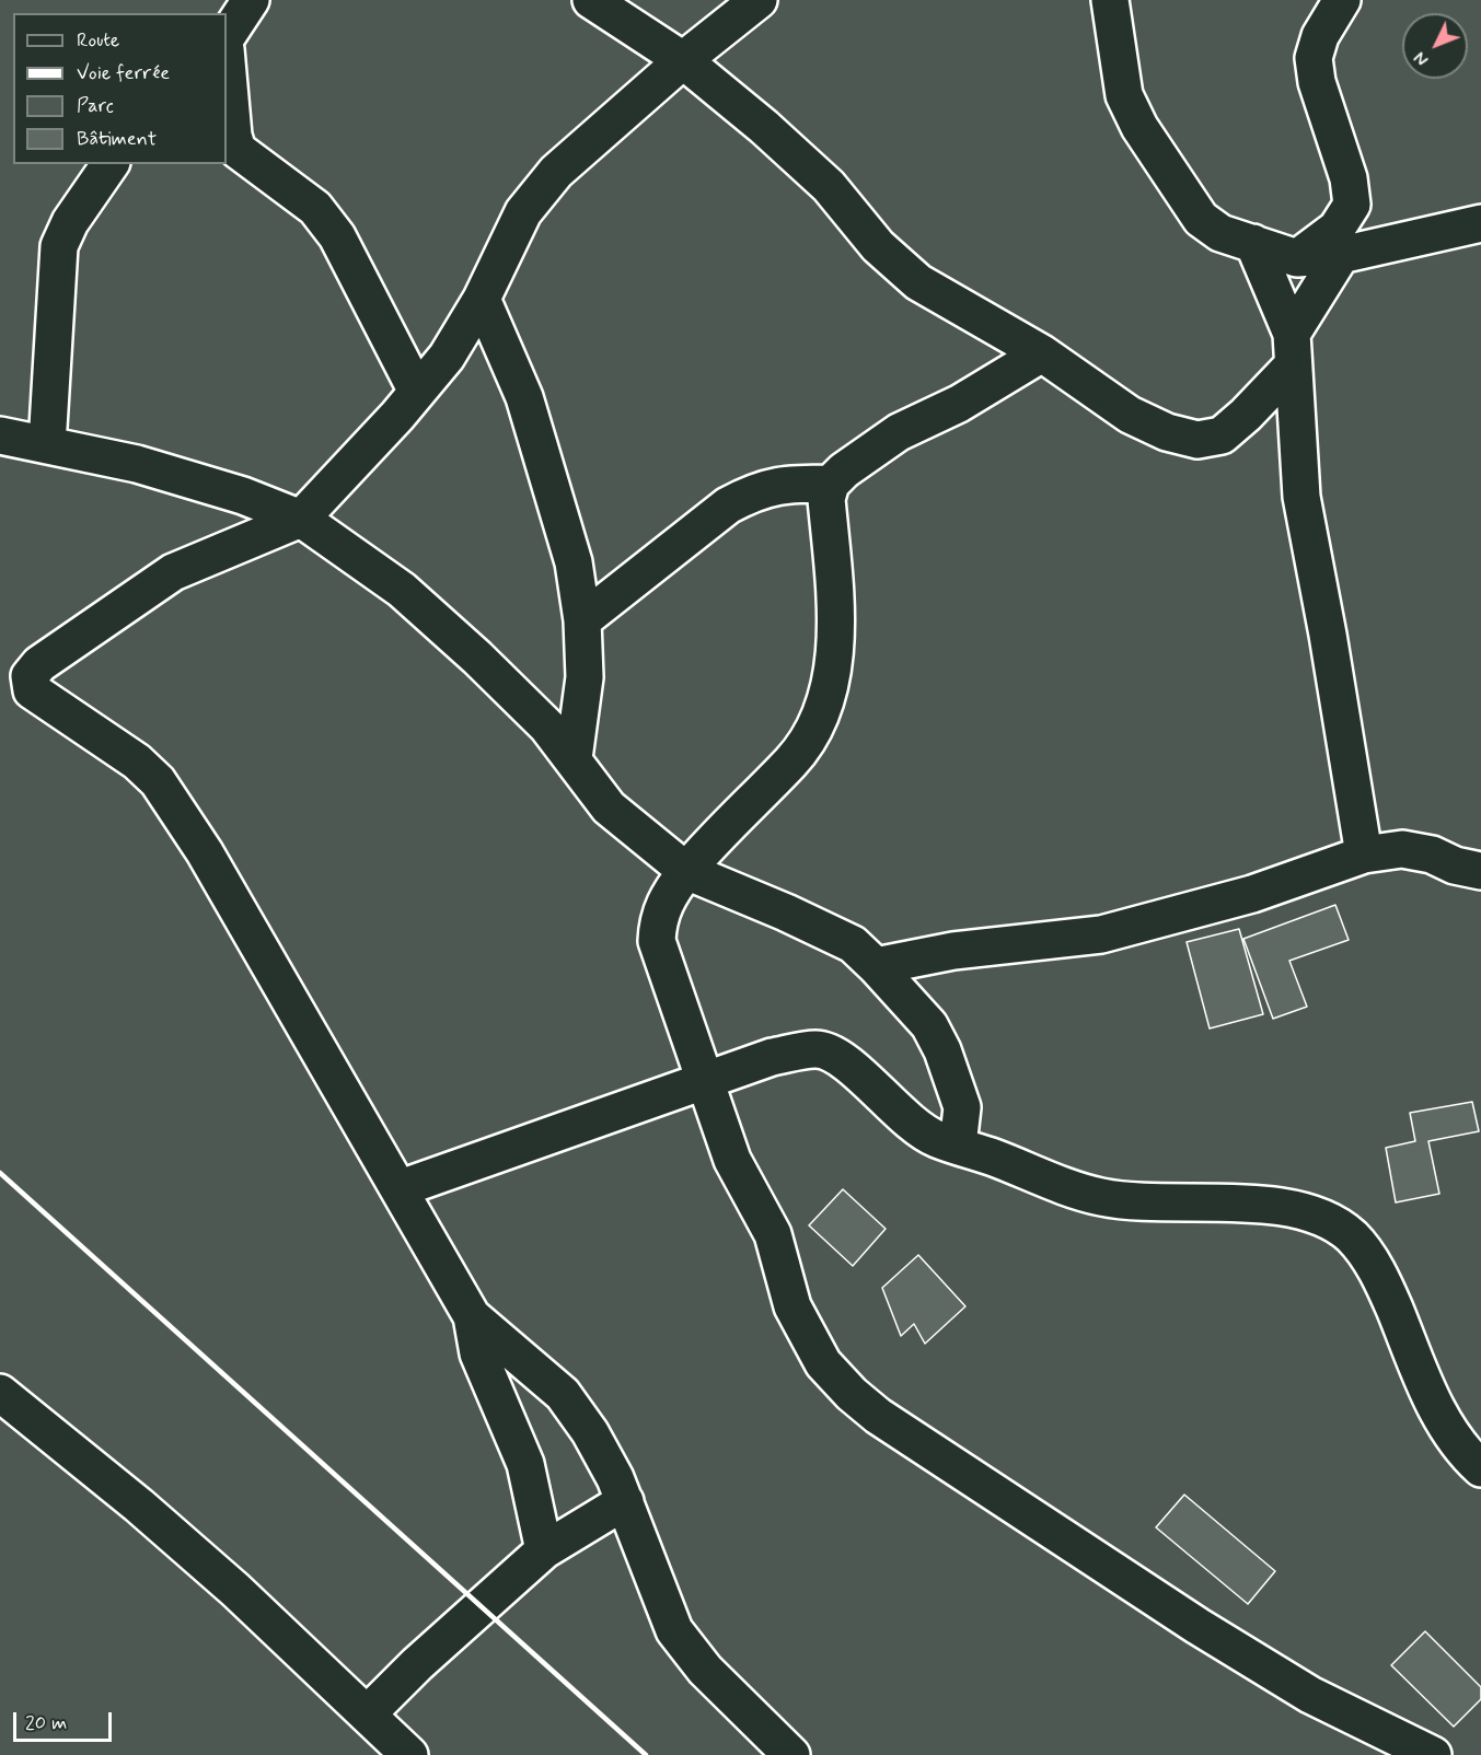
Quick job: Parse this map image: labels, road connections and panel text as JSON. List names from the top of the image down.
{
  "legend": [
    "Route",
    "Voie ferrée",
    "Parc",
    "Bâtiment"
  ],
  "scale_bar": "20 m",
  "north": "bottom left"
}
